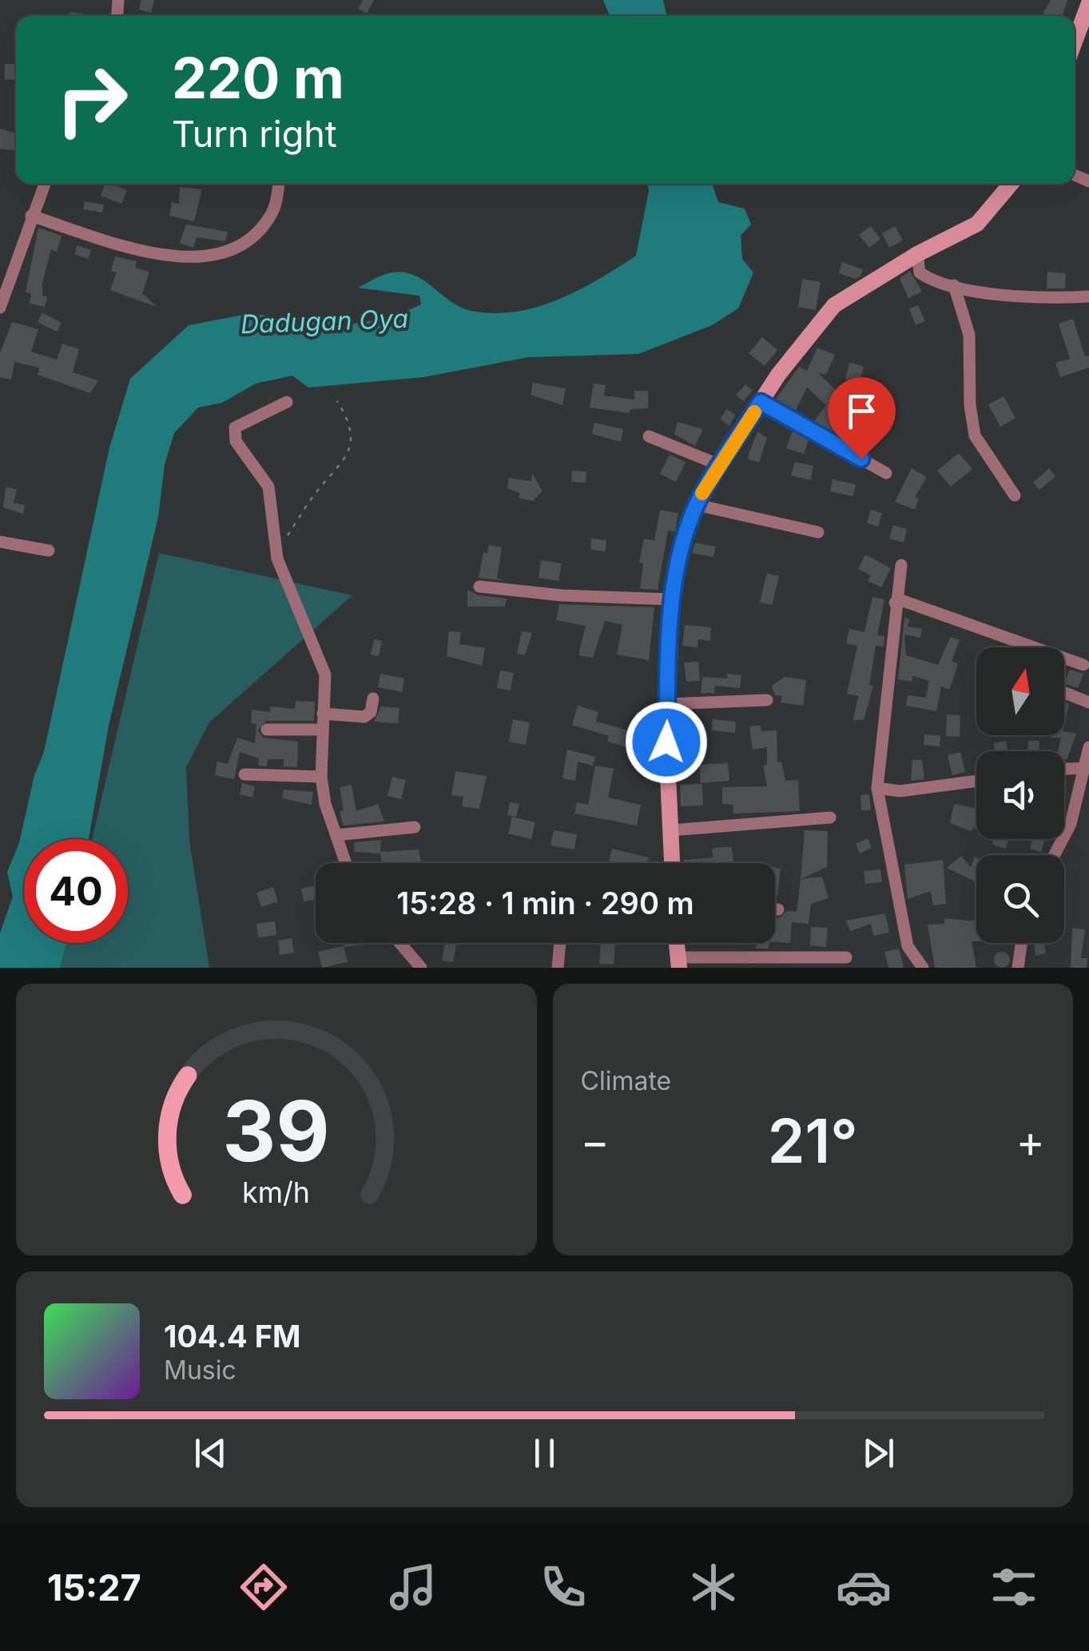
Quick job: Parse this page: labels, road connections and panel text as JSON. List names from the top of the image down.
{
  "water": ["Dadugan Oya"],
  "north": "top",
  "page": {
    "turn": ["220 m", "Turn right"],
    "limit": "40",
    "trip": "15:28 · 1 min · 290 m",
    "tile": "Climate",
    "heat": ["−", "21°", "+"],
    "song": ["104.4 FM", "Music"],
    "tabs": "15:27",
    "gauge": ["39", "km/h"]
  }
}
